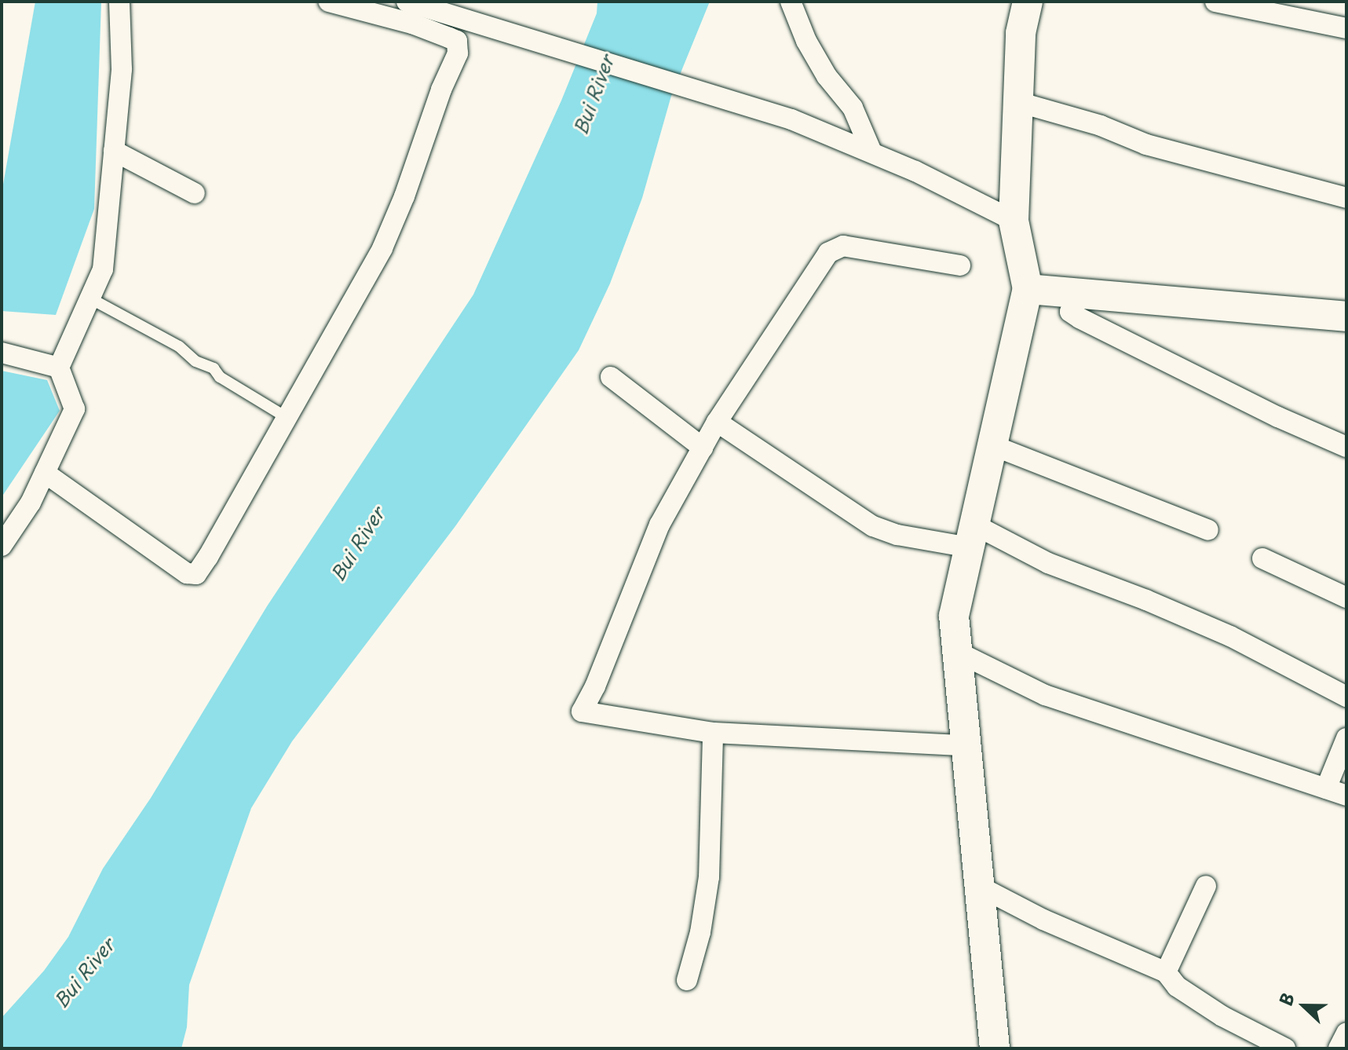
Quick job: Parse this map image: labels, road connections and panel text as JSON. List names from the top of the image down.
{
  "water": ["Bui River"],
  "north": "left"
}
